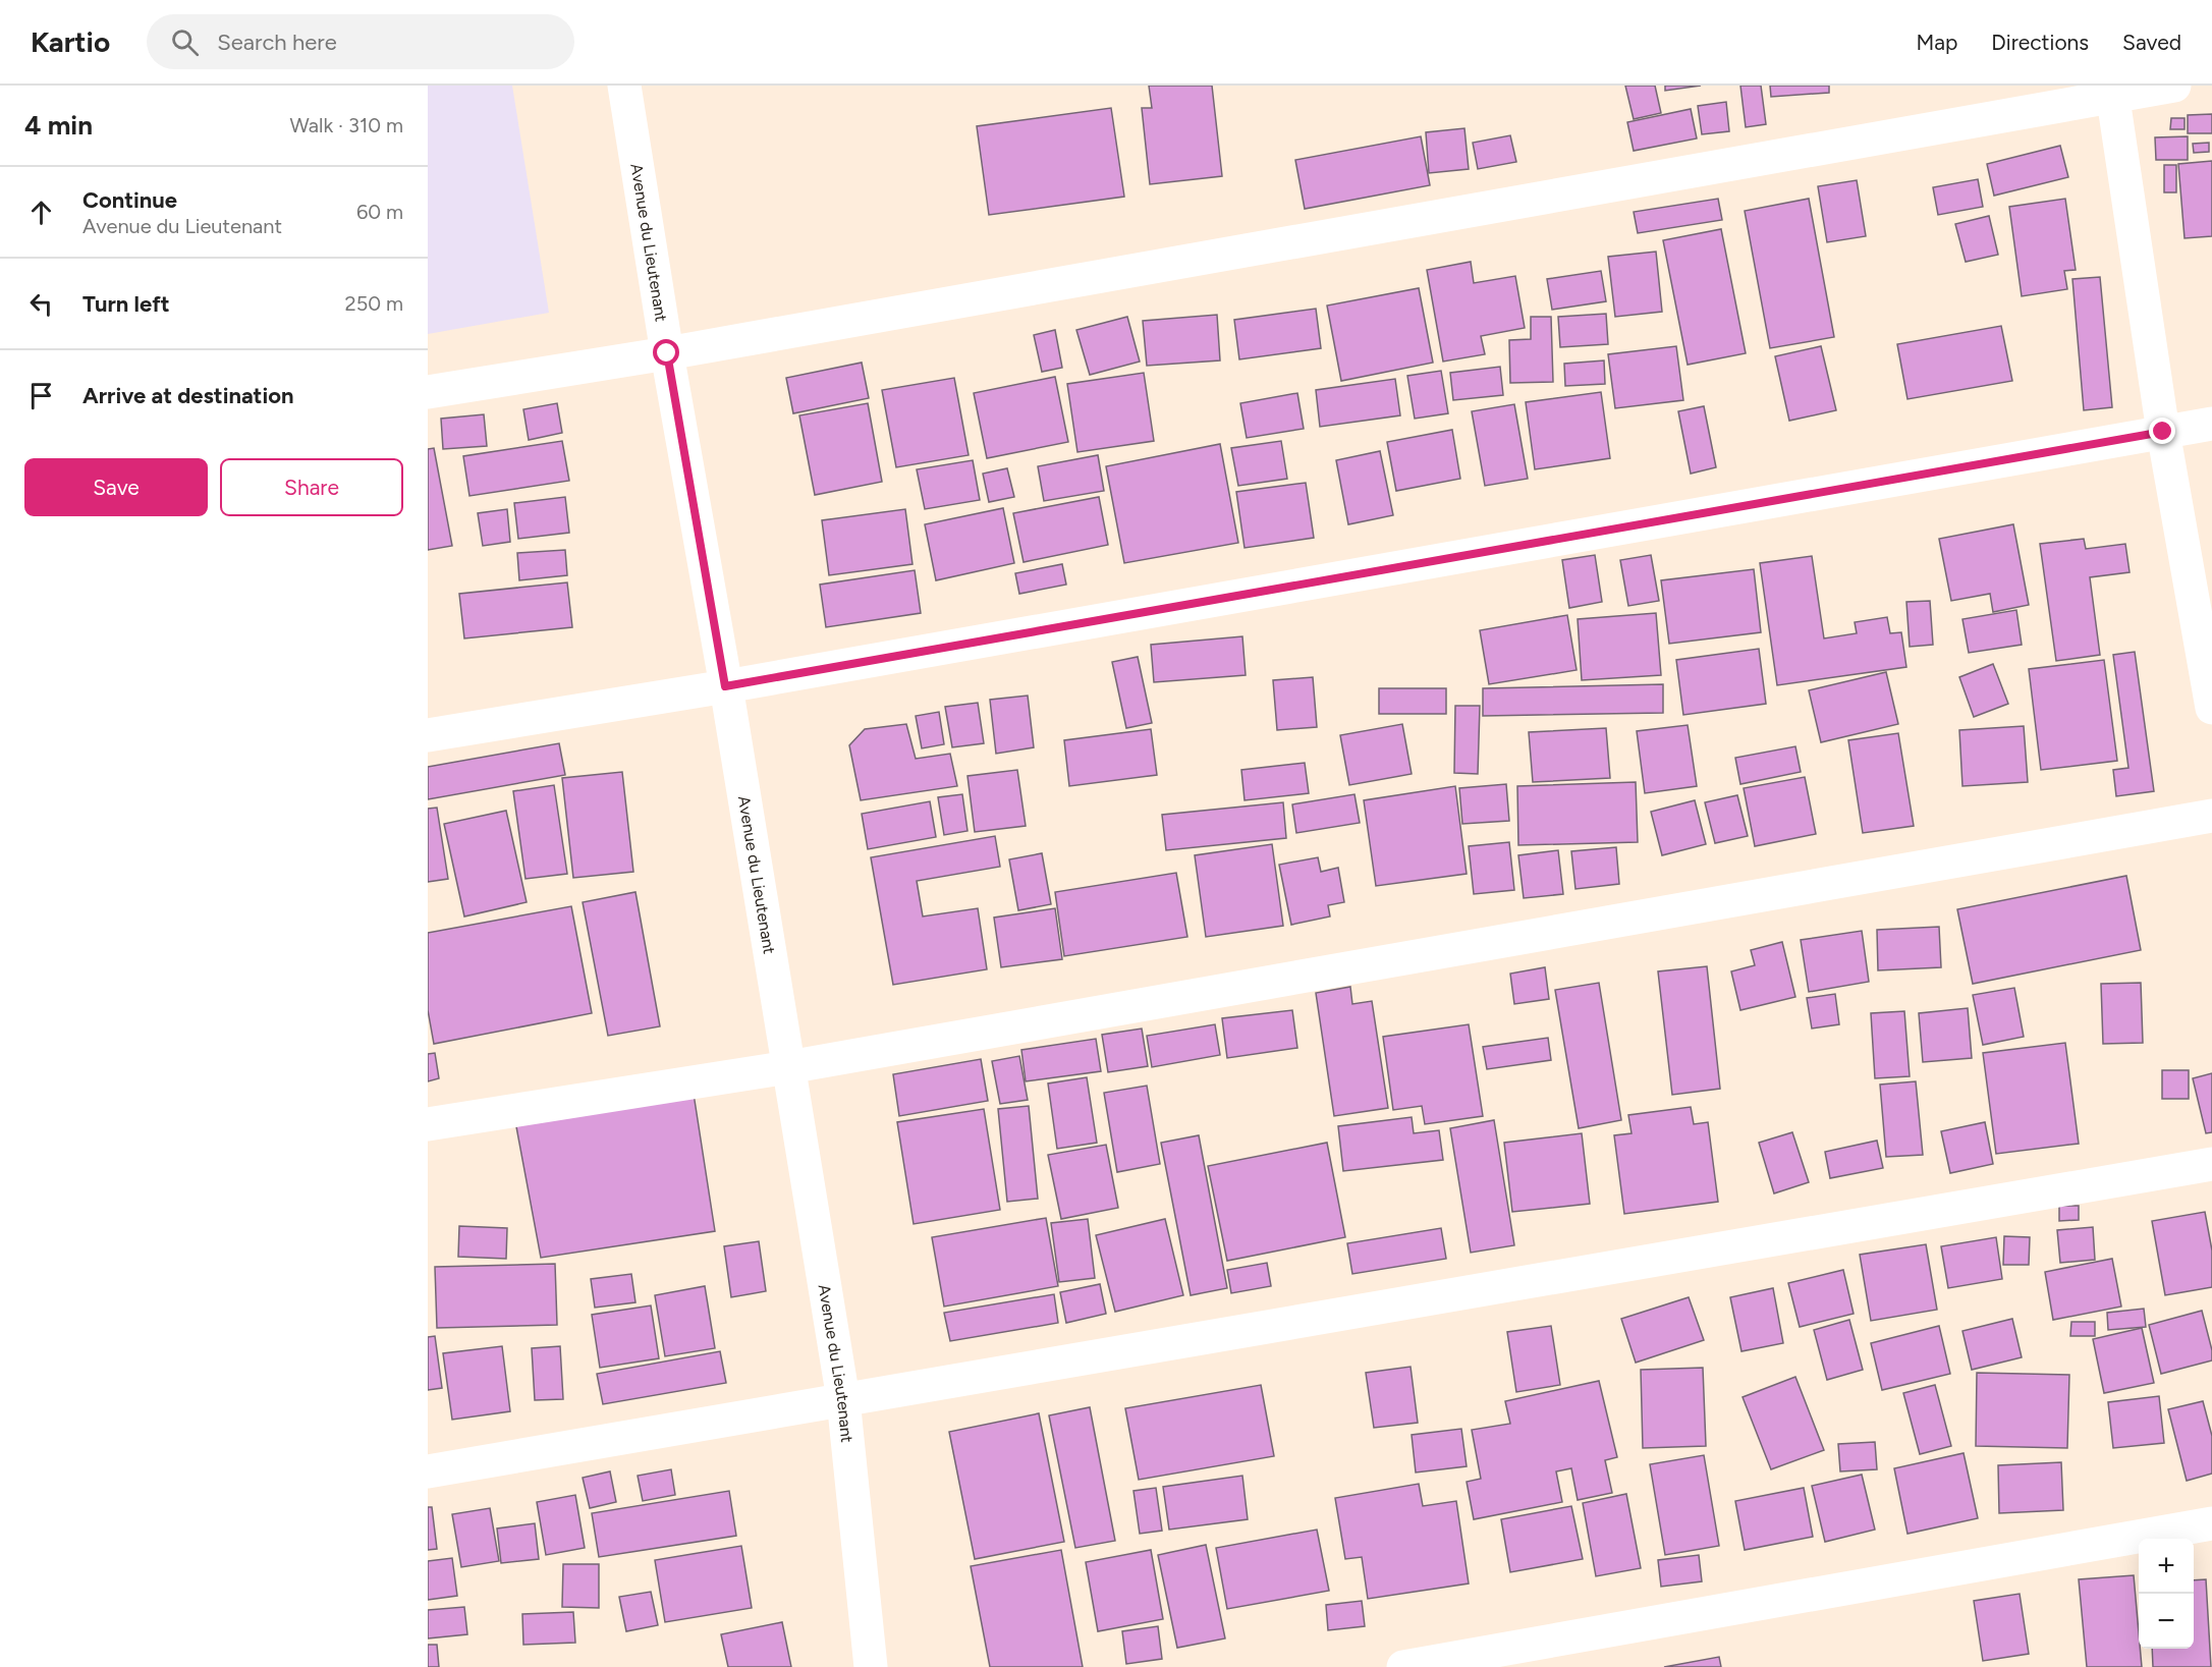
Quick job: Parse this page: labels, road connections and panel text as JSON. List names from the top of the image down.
{
  "streets": {
    "street": ["Avenue du Lieutenant"]
  },
  "page": {
    "header": "Kartio",
    "search": "Search here",
    "nav": ["Map", "Directions", "Saved"],
    "heading": ["4 min", "Walk · 310 m"],
    "list": [
      ["Continue", "Avenue du Lieutenant", "60 m"],
      ["Turn left", "250 m"],
      "Arrive at destination"
    ],
    "buttons": ["Save", "Share"],
    "map_buttons": ["+", "−"]
  }
}
